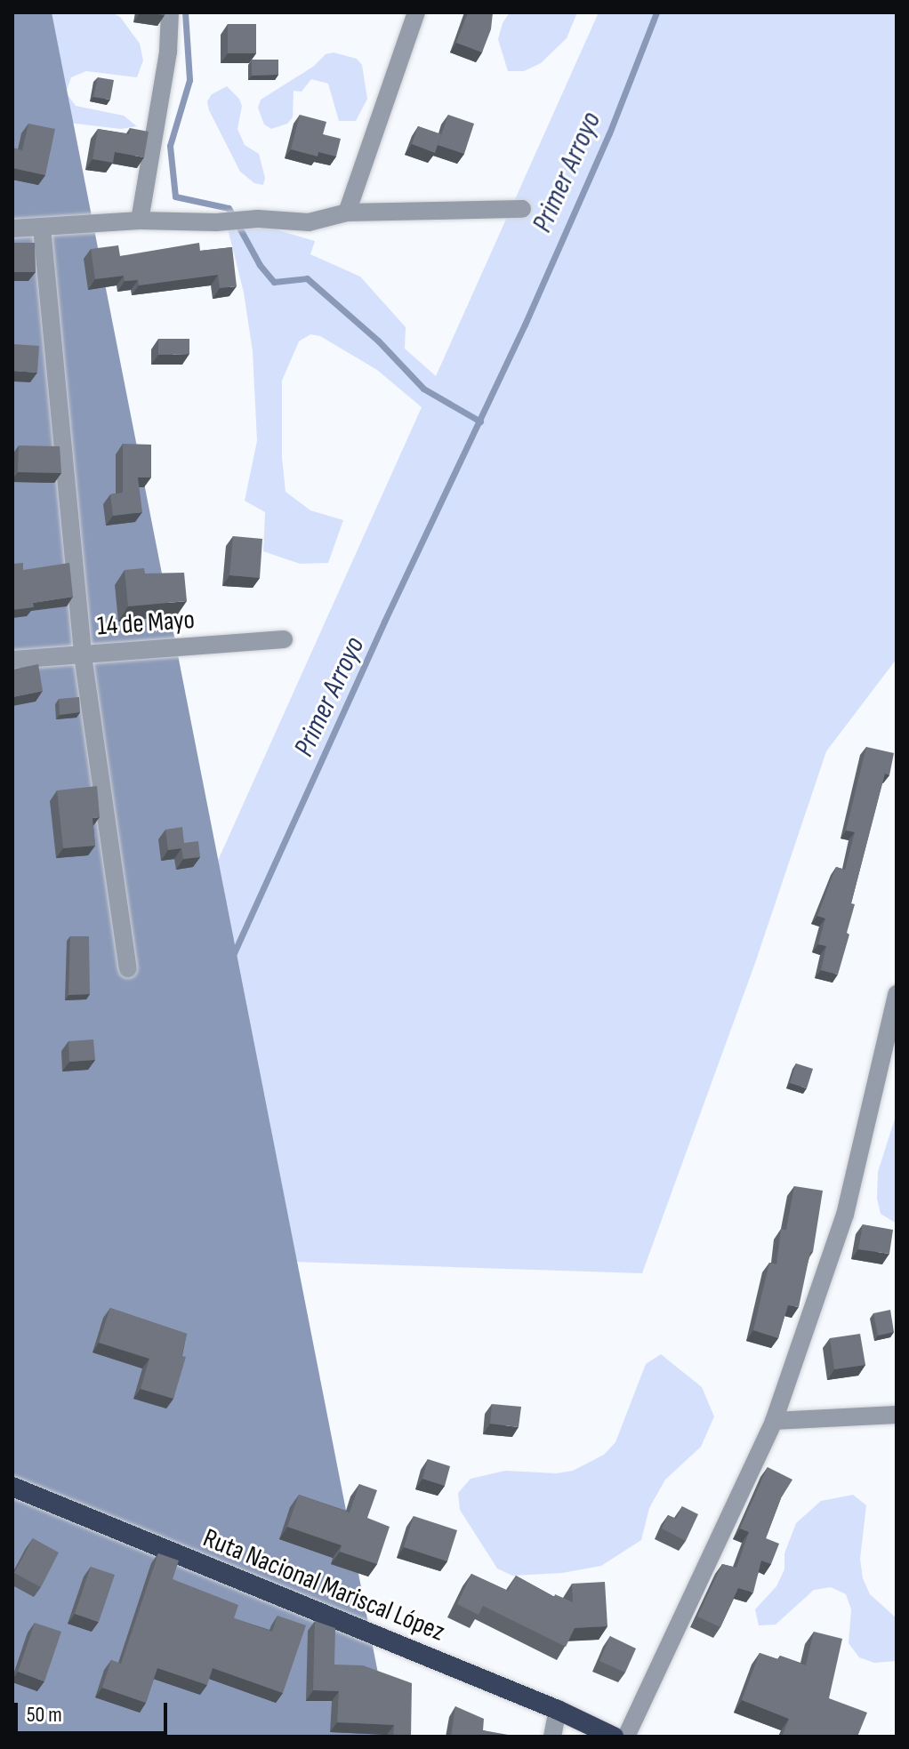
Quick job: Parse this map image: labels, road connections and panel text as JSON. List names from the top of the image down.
{
  "streets": {
    "highway": ["Ruta Nacional Mariscal López"],
    "street": ["14 de Mayo"]
  },
  "water": ["Primer Arroyo"],
  "scale_bar": "50 m"
}
